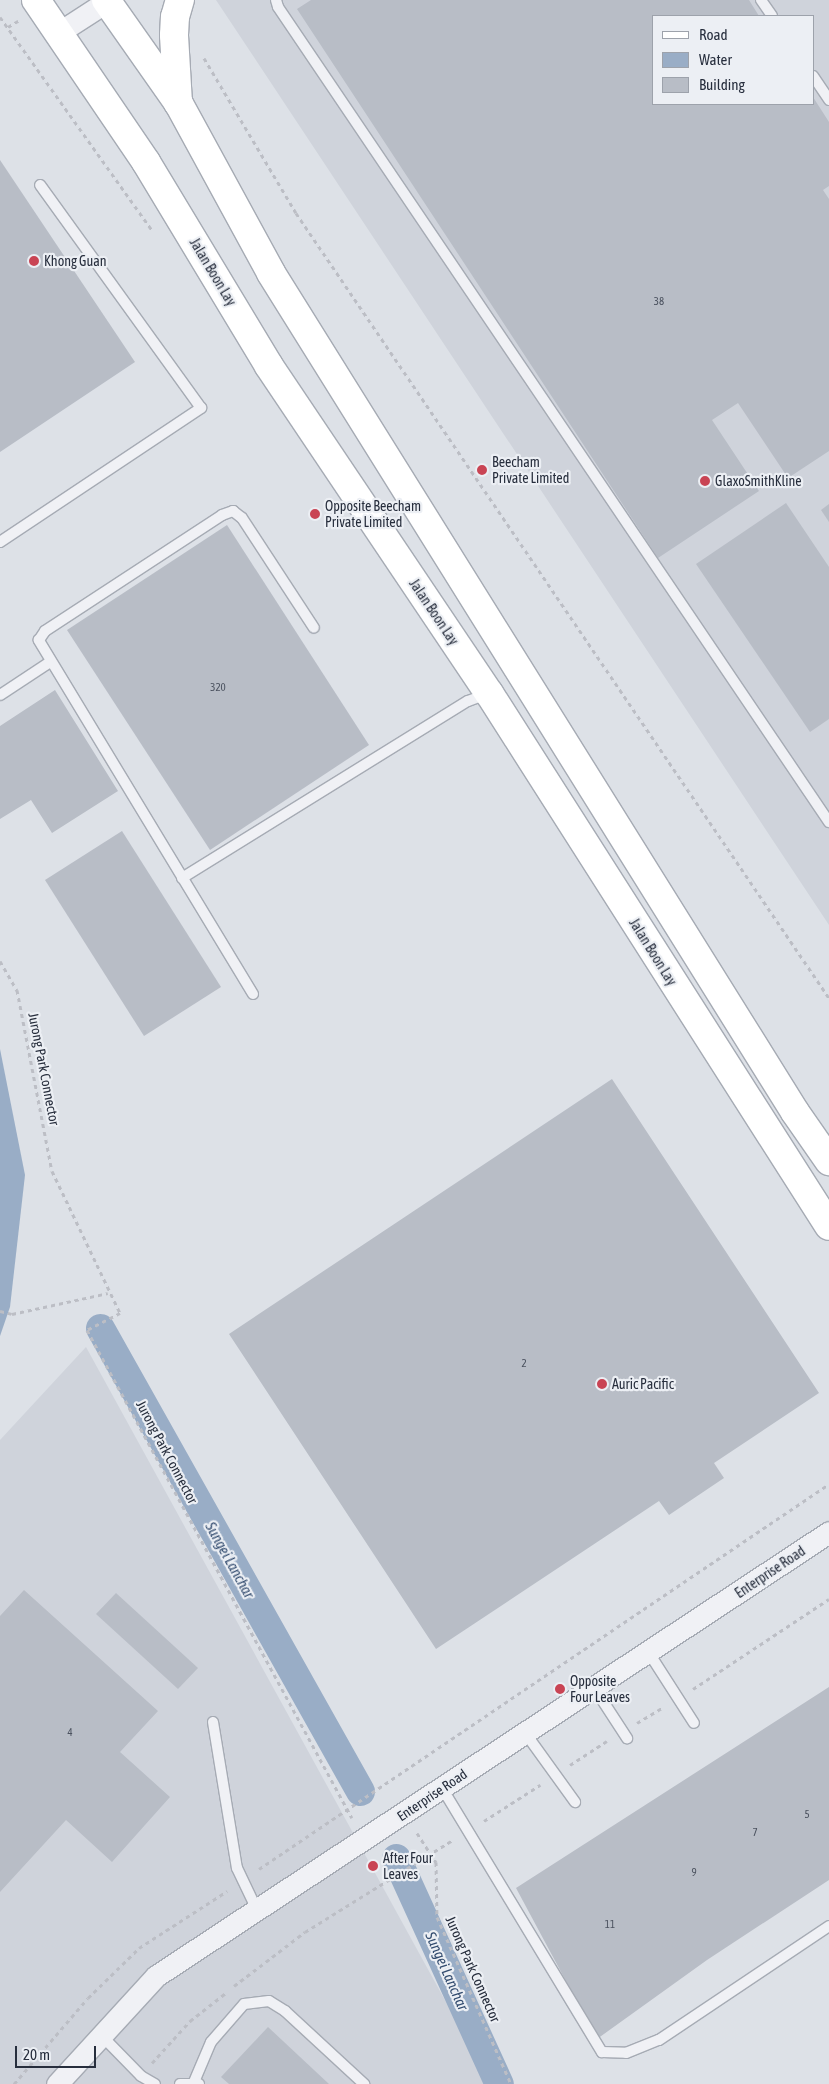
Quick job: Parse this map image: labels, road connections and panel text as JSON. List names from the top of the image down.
{
  "streets": {
    "main road": ["Jalan Boon Lay"],
    "street": ["Enterprise Road"],
    "path": ["Jurong Park Connector"]
  },
  "water": ["Sungei Lanchar"],
  "places": [
    "Khong Guan",
    "Beecham Private Limited",
    "GlaxoSmithKline",
    "Opposite Beecham Private Limited",
    "Auric Pacific",
    "Opposite Four Leaves",
    "After Four Leaves"
  ],
  "house_numbers": [
    "38",
    "320",
    "2",
    "4",
    "5",
    "7",
    "9",
    "11"
  ],
  "legend": ["Road", "Water", "Building"],
  "scale_bar": "20 m"
}
